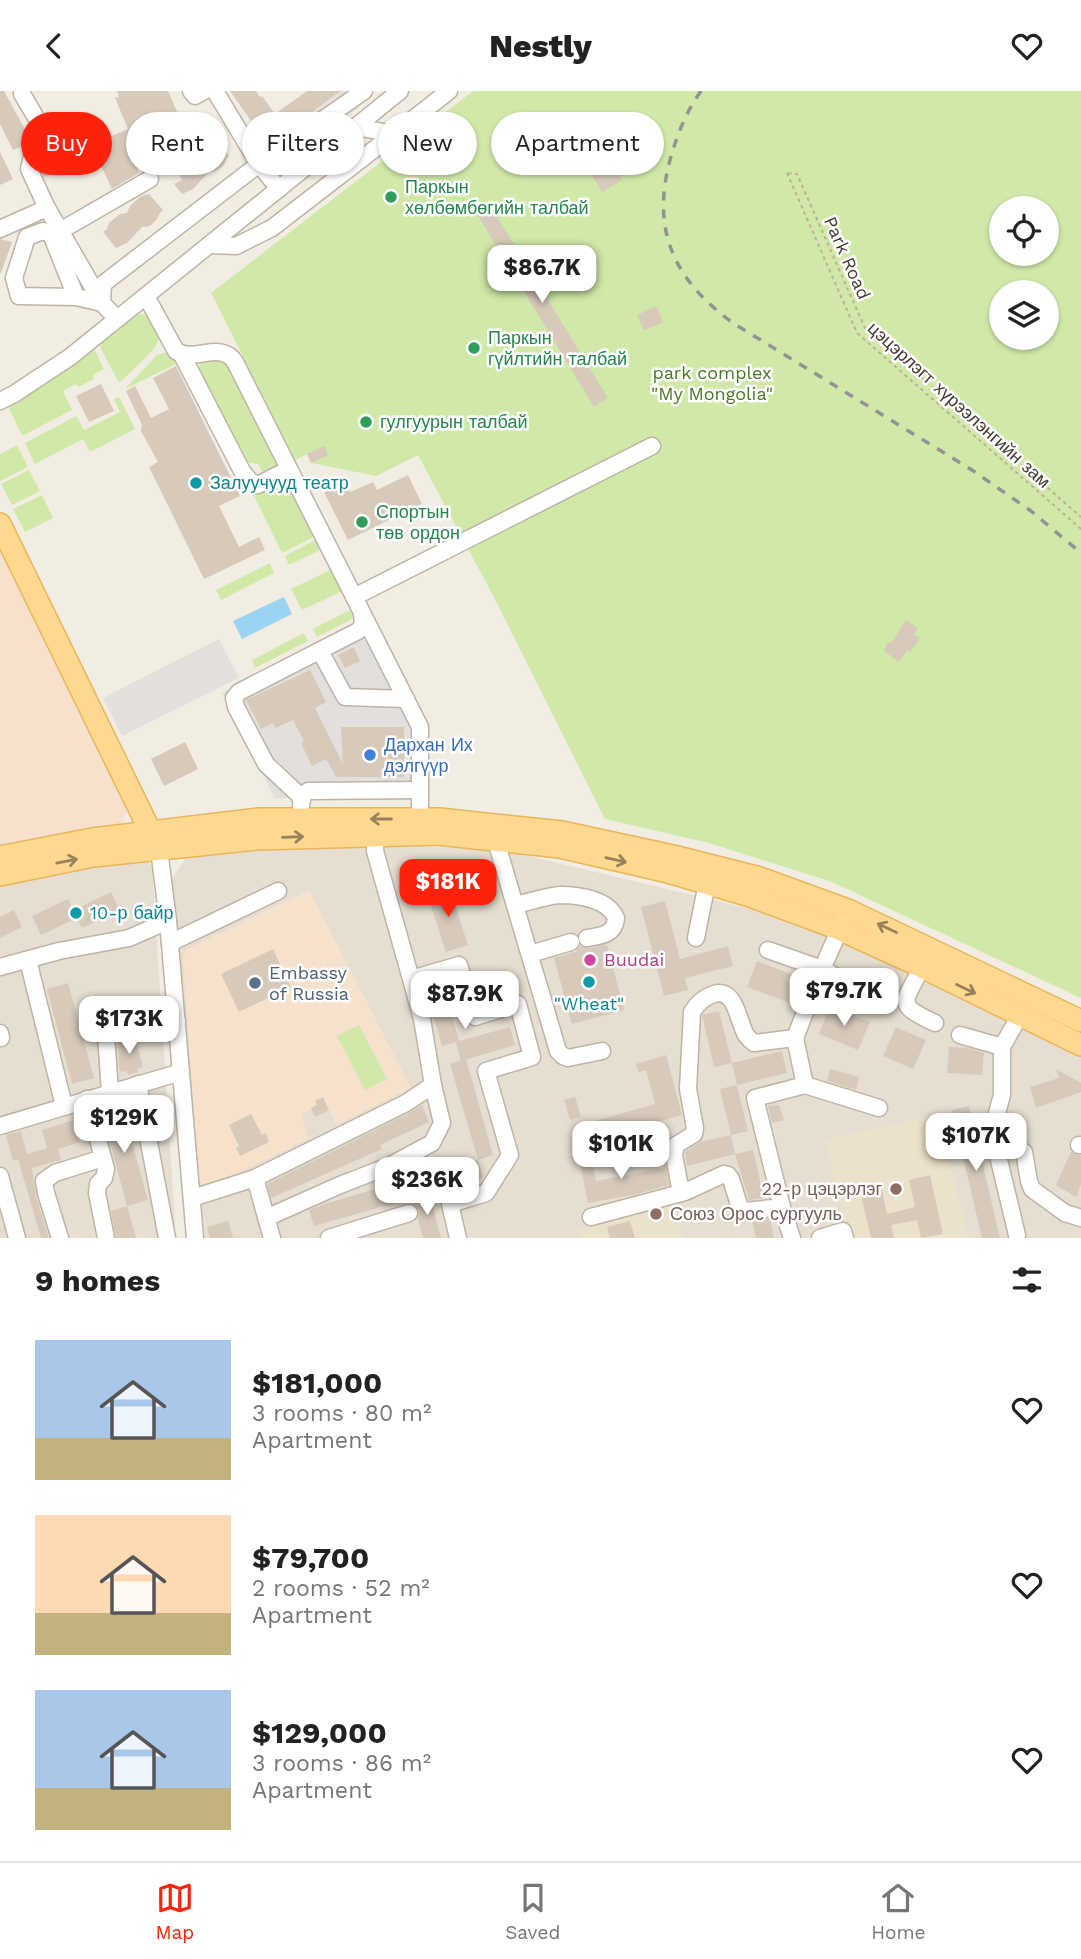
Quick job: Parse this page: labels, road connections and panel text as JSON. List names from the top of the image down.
{
  "streets": {
    "path": ["Park Road", "цэцэрлэгт хүрээлэнгийн зам"]
  },
  "crossings": [
    ["Park Road", "цэцэрлэгт хүрээлэнгийн зам"]
  ],
  "parks": ["park complex \"My Mongolia\""],
  "places": [
    "Паркын хөлбөмбөгийн талбай",
    "Паркын гүйлтийн талбай",
    "гулгуурын талбай",
    "Залуучууд театр",
    "Спортын төв ордон",
    "Дархан Их дэлгүүр",
    "10-р байр",
    "Buudai",
    "\"Wheat\"",
    "Embassy of Russia",
    "22-р цэцэрлэг",
    "Союз Орос сургууль"
  ],
  "page": {
    "header": "Nestly",
    "chip": [
      "Buy",
      "Rent",
      "Filters",
      "New",
      "Apartment"
    ],
    "price": [
      "$86.7K",
      "$181K",
      "$79.7K",
      "$87.9K",
      "$173K",
      "$129K",
      "$107K",
      "$101K",
      "$236K"
    ],
    "heading": "9 homes",
    "list": [
      {
        "name": "$181,000",
        "note": "3 rooms · 80 m² · Apartment"
      },
      {
        "name": "$79,700",
        "note": "2 rooms · 52 m² · Apartment"
      },
      {
        "name": "$129,000",
        "note": "3 rooms · 86 m² · Apartment"
      }
    ],
    "tabs": ["Map", "Saved", "Home"]
  }
}
